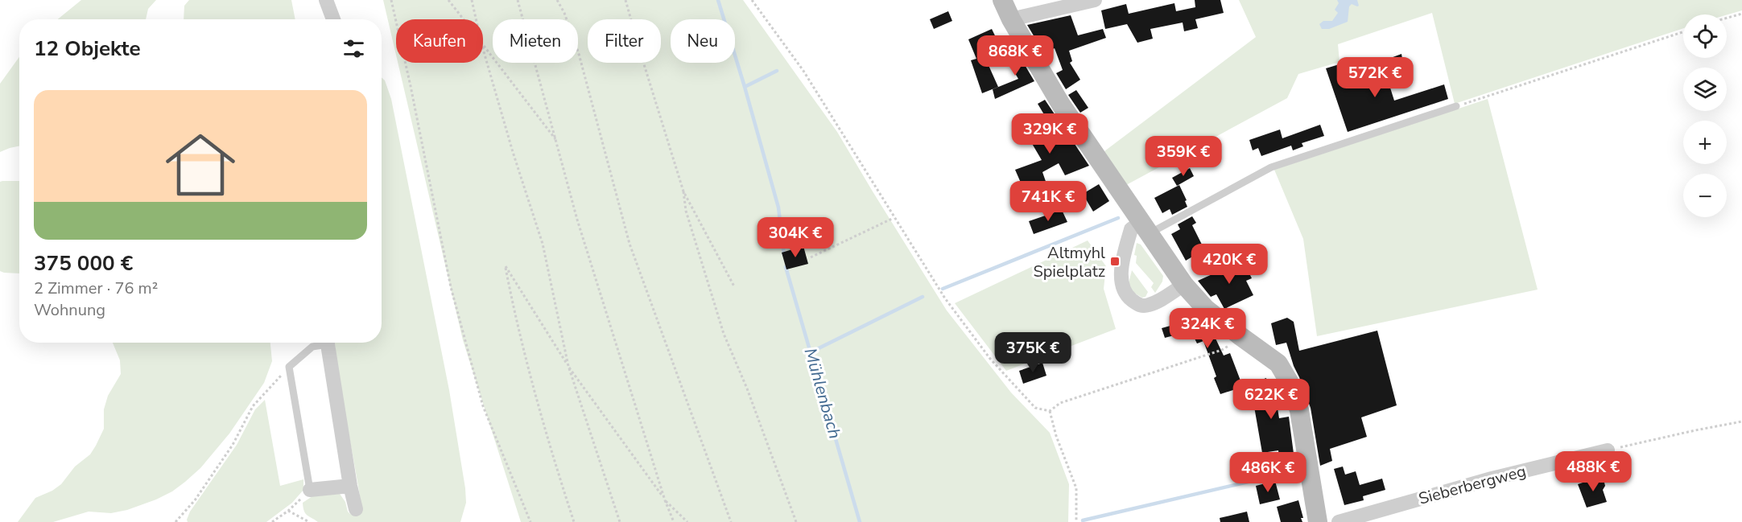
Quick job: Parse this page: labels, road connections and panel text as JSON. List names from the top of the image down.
{
  "streets": {
    "street": ["Sieberbergweg"]
  },
  "water": ["Mühlenbach"],
  "places": {
    "transit": ["Altmyhl Spielplatz"]
  },
  "page": {
    "map_buttons": ["+", "−"],
    "chip": [
      "Kaufen",
      "Mieten",
      "Filter",
      "Neu"
    ],
    "heading": "12 Objekte",
    "price": [
      "868K €",
      "572K €",
      "329K €",
      "359K €",
      "741K €",
      "304K €",
      "420K €",
      "324K €",
      "375K €",
      "622K €",
      "488K €",
      "486K €"
    ],
    "list": [
      {
        "name": "375 000 €",
        "note": "2 Zimmer · 76 m² · Wohnung"
      }
    ]
  }
}
